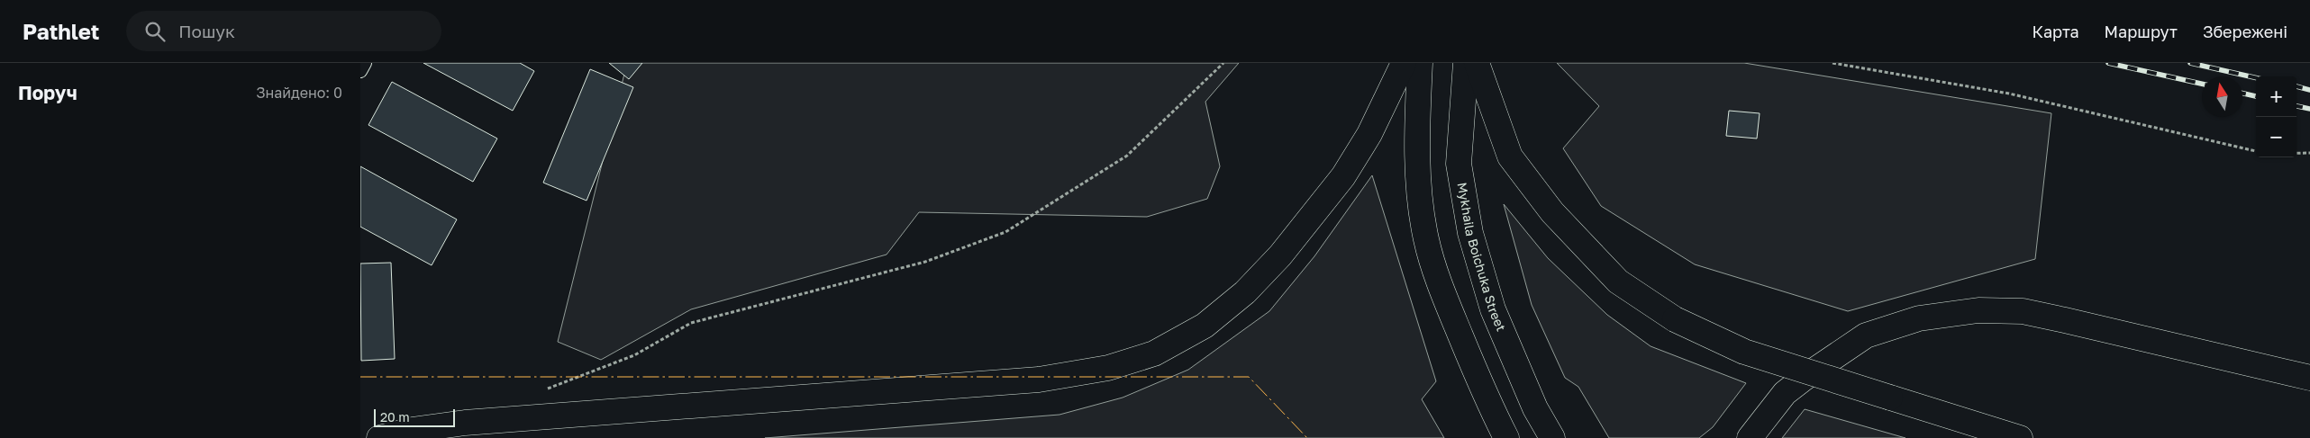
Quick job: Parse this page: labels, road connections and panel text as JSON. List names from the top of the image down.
{
  "streets": {
    "main road": ["Mykhaila Boichuka Street"]
  },
  "scale_bar": "20 m",
  "north": "top",
  "page": {
    "header": "Pathlet",
    "search": "Пошук",
    "nav": ["Карта", "Маршрут", "Збережені"],
    "heading": ["Поруч", "Знайдено: 0"],
    "map_buttons": ["+", "−"],
    "scale": "20 m"
  }
}
